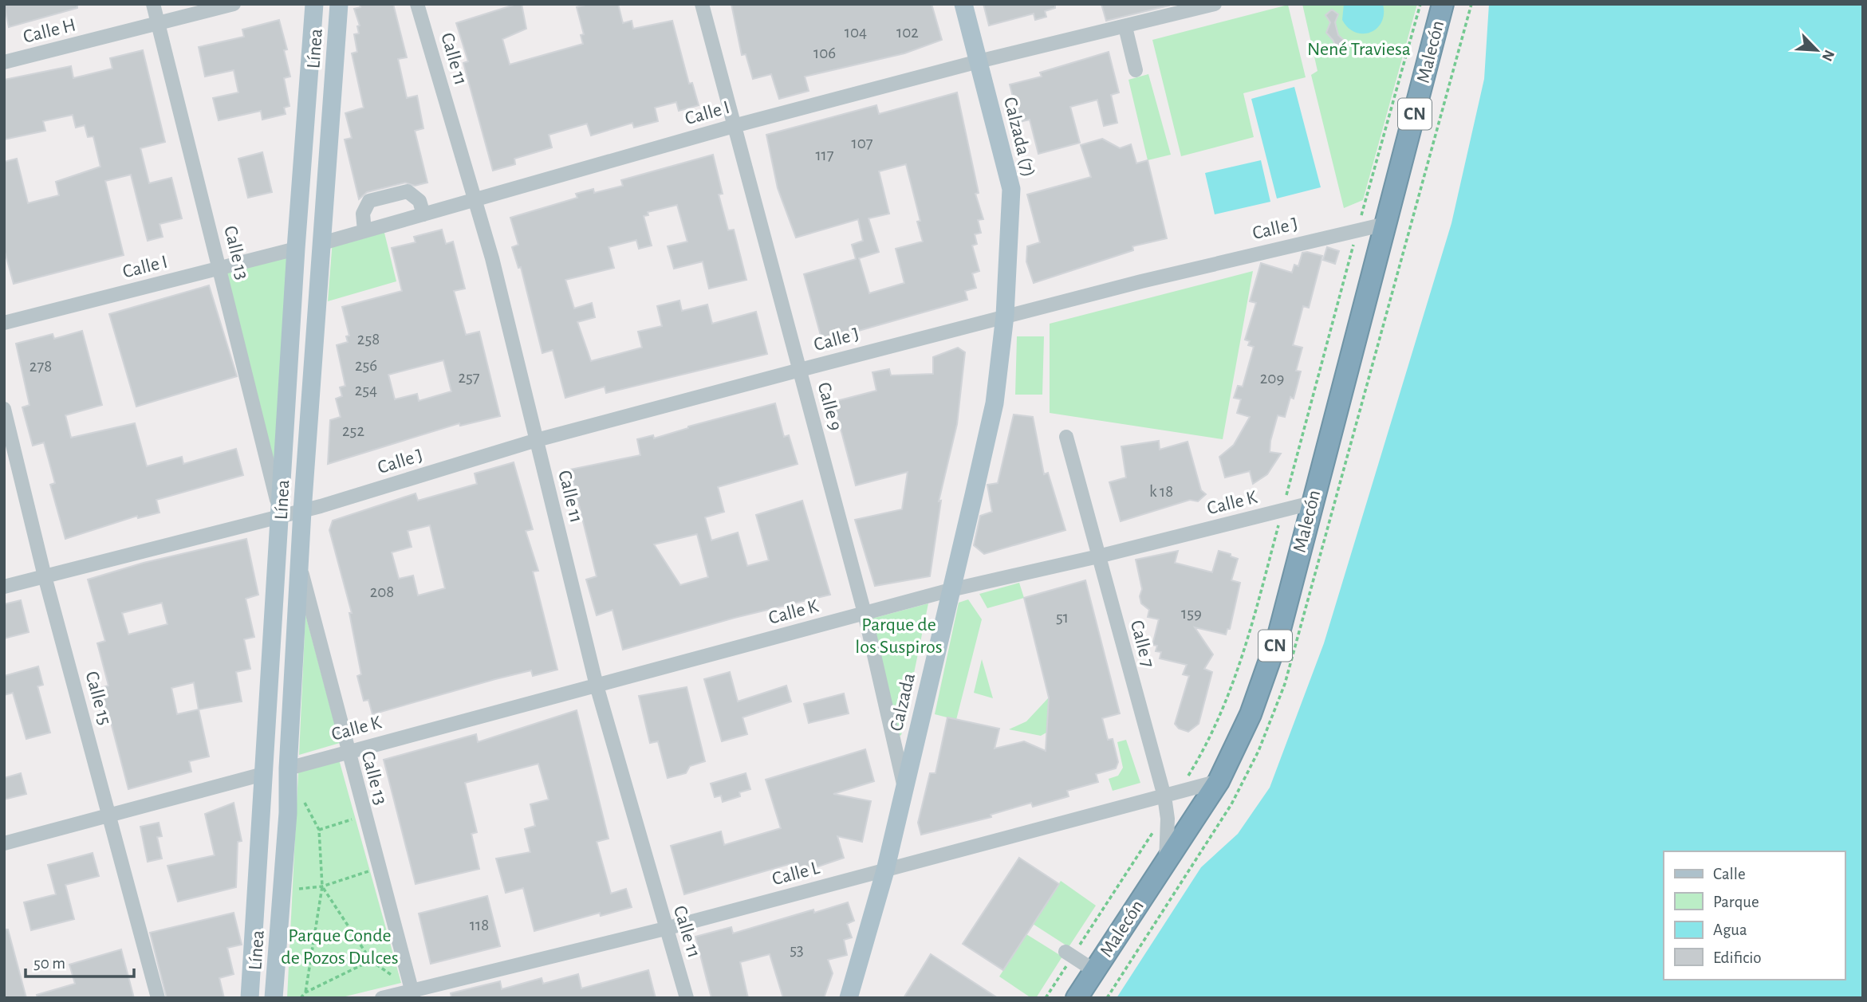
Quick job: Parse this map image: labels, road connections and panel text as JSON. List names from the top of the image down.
{
  "streets": {
    "highway": ["Malecón", "CN"],
    "main road": ["Línea", "Calzada (7)", "Calzada"],
    "street": [
      "Calle H",
      "Calle 11",
      "Calle I",
      "Calle J",
      "Calle 13",
      "Calle 9",
      "Calle K",
      "Calle 7",
      "Calle 15",
      "Calle L"
    ]
  },
  "crossings": [
    ["Calle H", "Calle 13"],
    ["Línea", "Calle I"],
    ["Línea", "Calle J"],
    ["Línea", "Calle 13"],
    ["Línea", "Calle K"],
    ["Malecón", "Calle J"],
    ["Malecón", "Calle K"],
    ["Malecón", "Calle 7"],
    ["Malecón", "Calle L"],
    ["Calle 11", "Calle I"],
    ["Calle 11", "Calle J"],
    ["Calle 11", "Calle K"],
    ["Calle 11", "Calle L"],
    ["Calle I", "Calzada (7)"],
    ["Calle I", "Calle 13"],
    ["Calle I", "Calle 9"],
    ["Calzada (7)", "Calle J"],
    ["Calzada (7)", "Calzada"],
    ["Calle J", "Calle 13"],
    ["Calle J", "Calle 9"],
    ["Calle J", "Calzada"],
    ["Calle 13", "Calle K"],
    ["Calle 13", "Calle L"],
    ["Calle 9", "Calle K"],
    ["Calle 9", "Calzada"],
    ["Calle K", "Calle 7"],
    ["Calle K", "Calzada"],
    ["Calle 7", "Calle L"],
    ["Calzada", "Calle L"]
  ],
  "parks": ["Nené Traviesa", "Parque de los Suspiros", "Parque Conde de Pozos Dulces"],
  "house_numbers": [
    "104",
    "102",
    "106",
    "107",
    "117",
    "258",
    "256",
    "278",
    "257",
    "209",
    "254",
    "252",
    "k 18",
    "208",
    "159",
    "51",
    "118",
    "53"
  ],
  "legend": [
    "Calle",
    "Parque",
    "Agua",
    "Edificio"
  ],
  "scale_bar": "50 m",
  "north": "bottom right"
}
